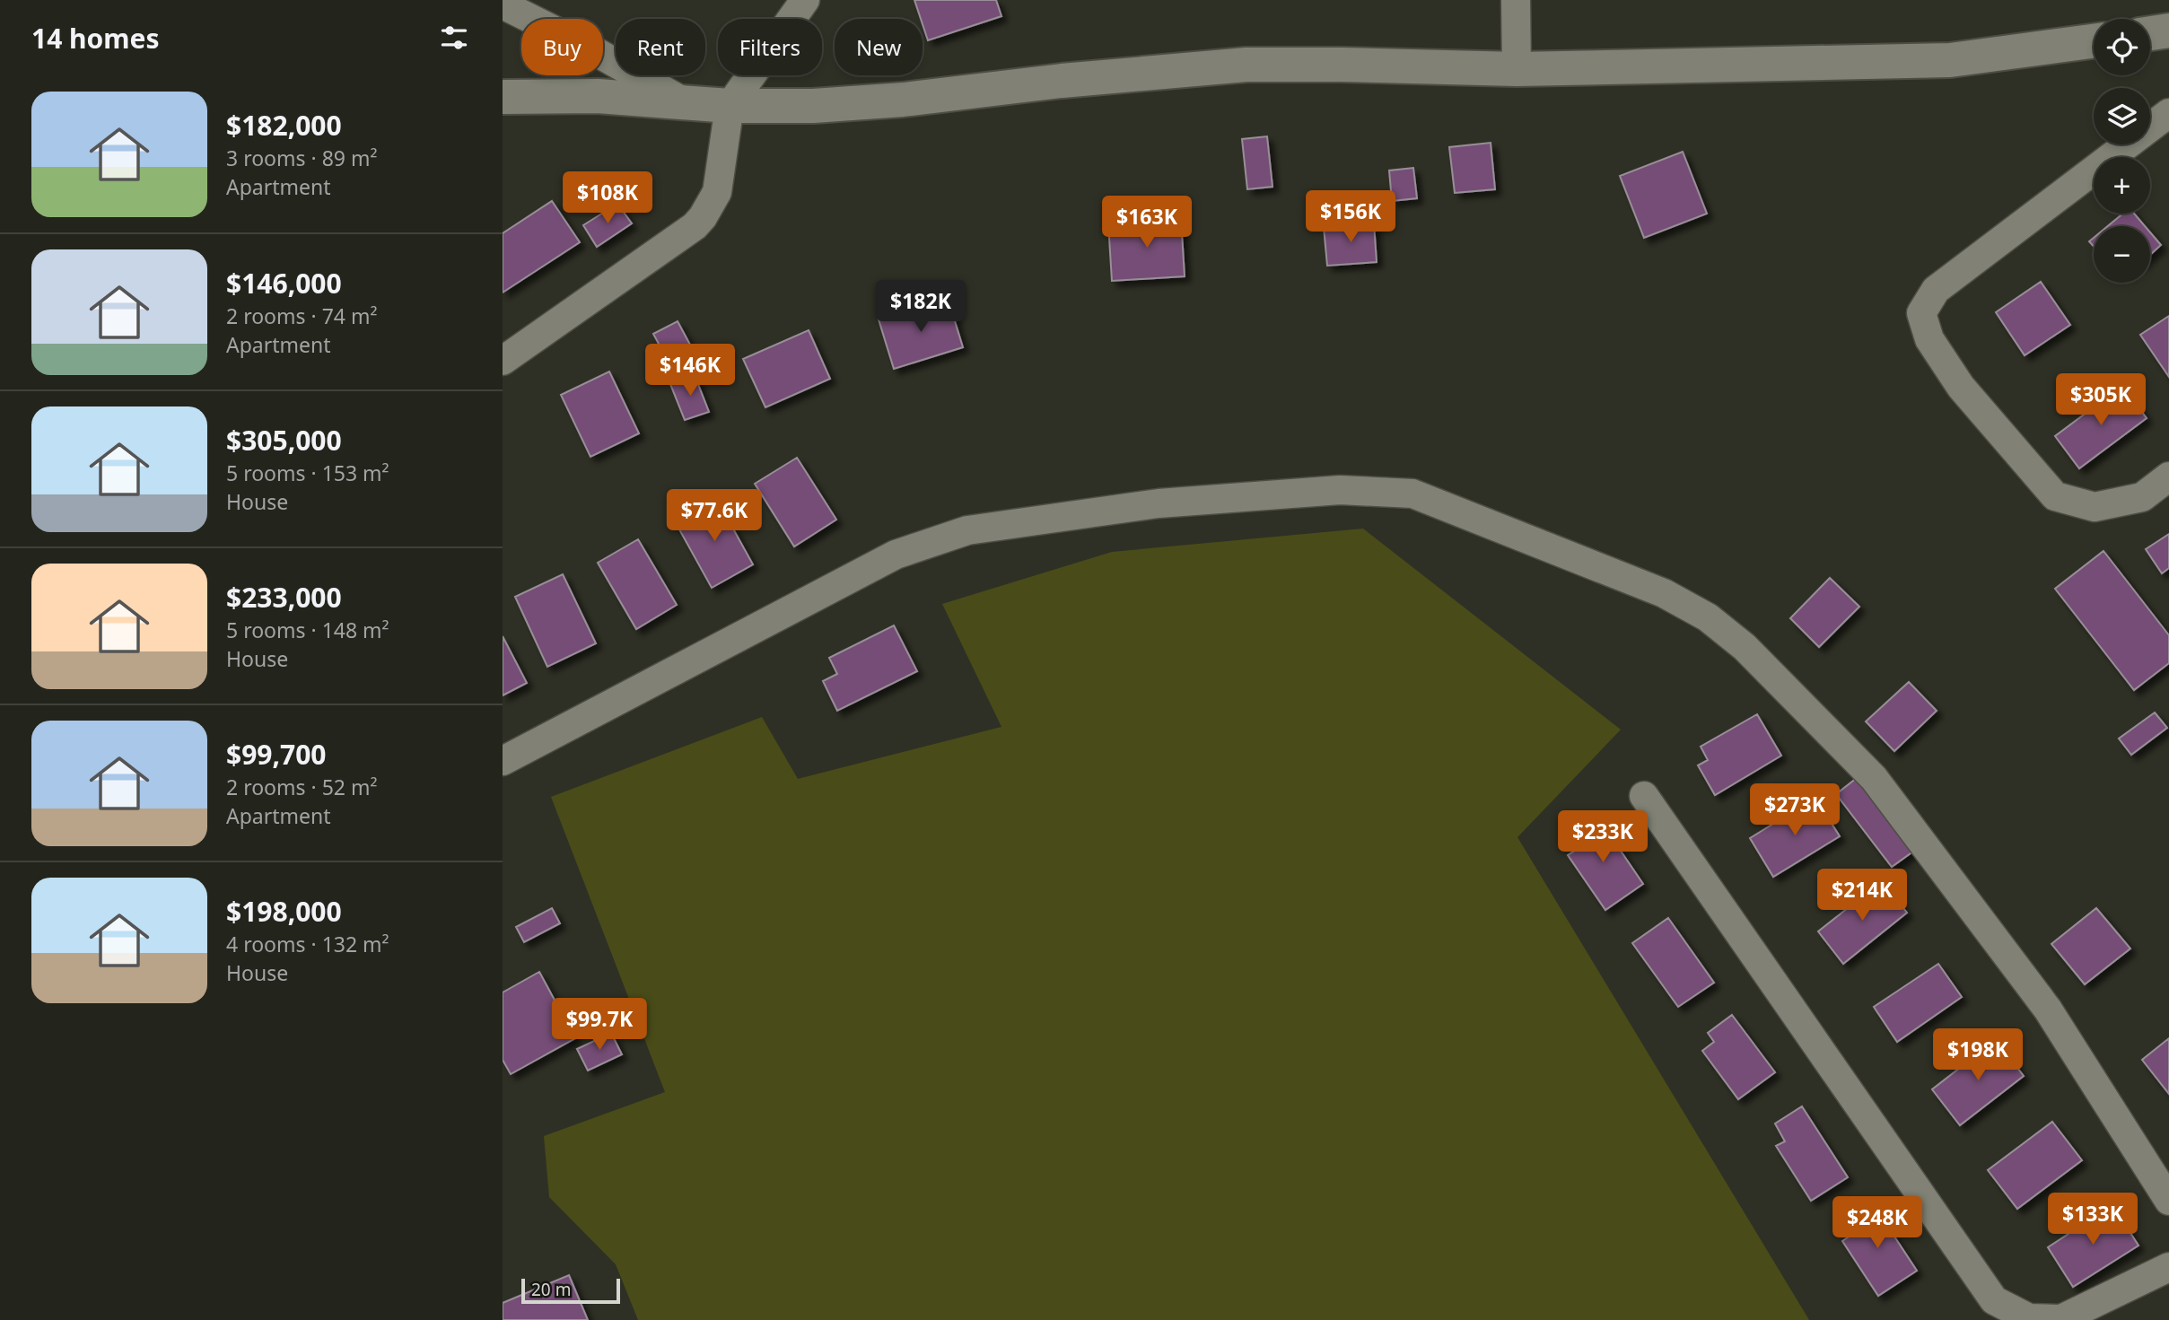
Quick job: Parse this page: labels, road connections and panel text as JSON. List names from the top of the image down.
{
  "scale_bar": "20 m",
  "page": {
    "heading": "14 homes",
    "map_buttons": ["+", "−"],
    "chip": [
      "Buy",
      "Rent",
      "Filters",
      "New"
    ],
    "list": [
      {
        "name": "$182,000",
        "note": "3 rooms · 89 m² · Apartment"
      },
      {
        "name": "$146,000",
        "note": "2 rooms · 74 m² · Apartment"
      },
      {
        "name": "$305,000",
        "note": "5 rooms · 153 m² · House"
      },
      {
        "name": "$233,000",
        "note": "5 rooms · 148 m² · House"
      },
      {
        "name": "$99,700",
        "note": "2 rooms · 52 m² · Apartment"
      },
      {
        "name": "$198,000",
        "note": "4 rooms · 132 m² · House"
      }
    ],
    "price": [
      "$108K",
      "$156K",
      "$163K",
      "$182K",
      "$146K",
      "$305K",
      "$77.6K",
      "$273K",
      "$233K",
      "$214K",
      "$99.7K",
      "$198K",
      "$133K",
      "$248K"
    ],
    "scale": "20 m"
  }
}
